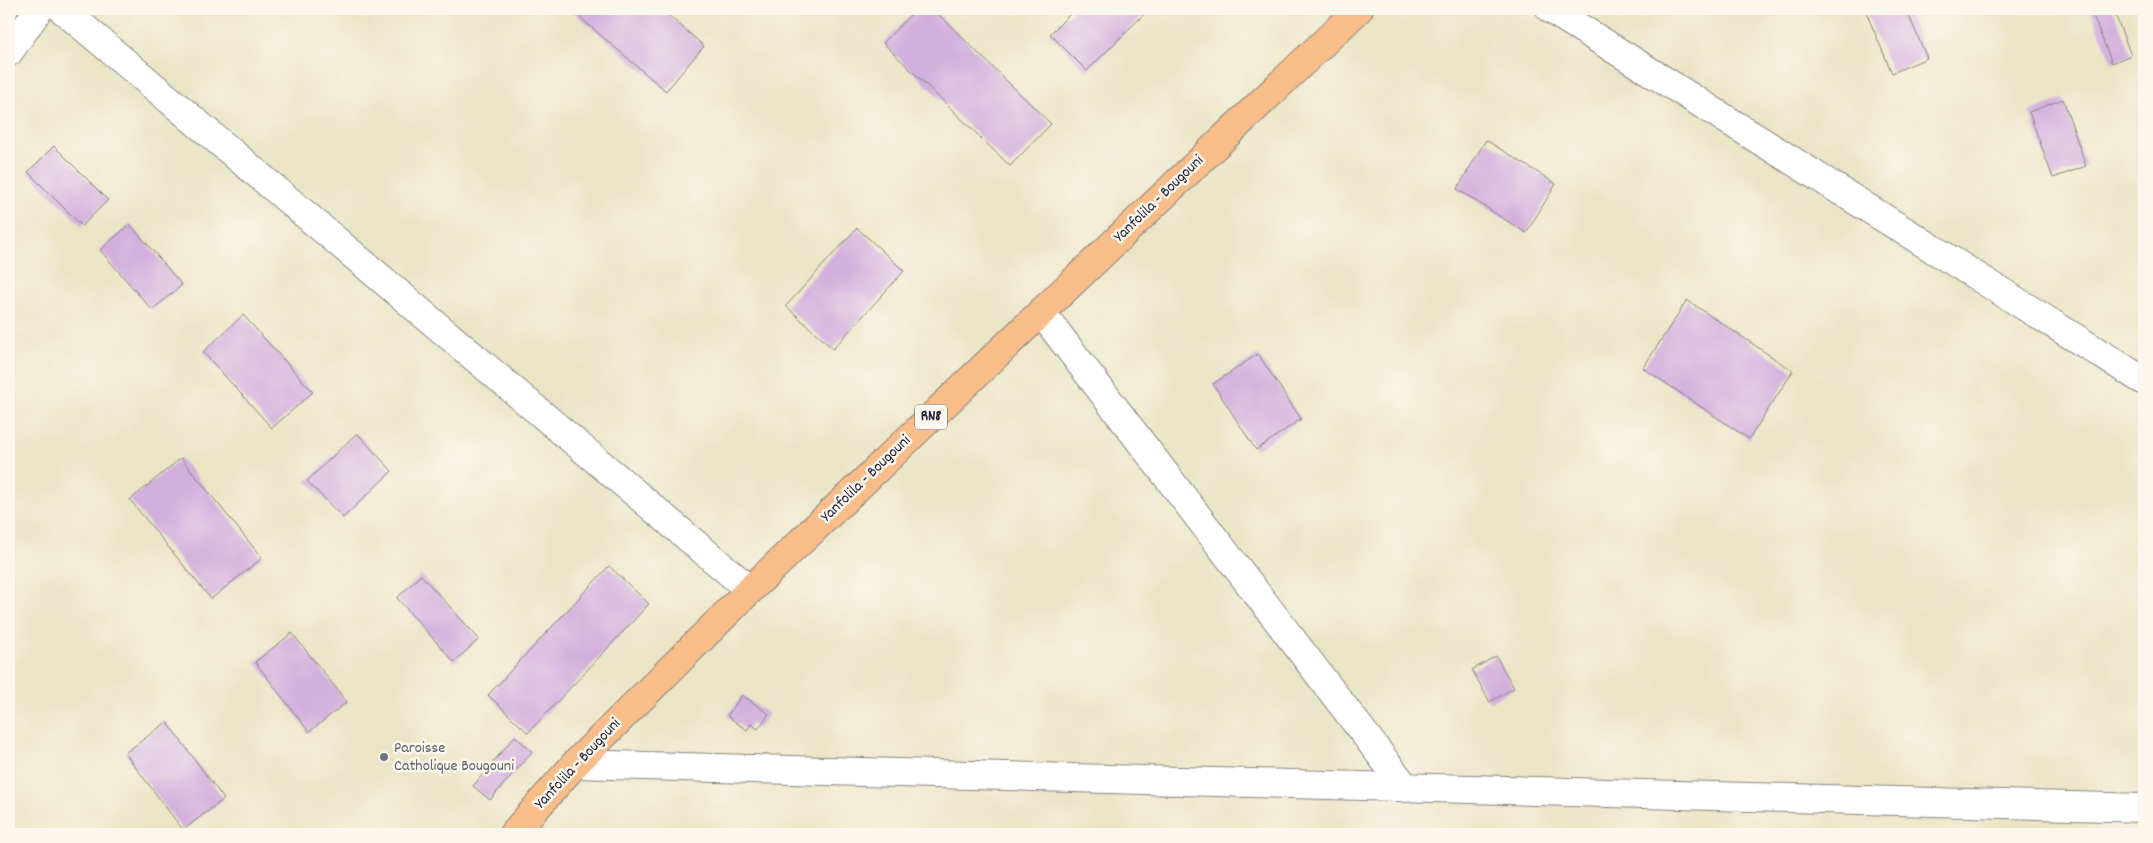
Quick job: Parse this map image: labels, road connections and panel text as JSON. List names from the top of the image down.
{
  "streets": {
    "main road": ["Yanfolila - Bougouni", "RN8"]
  },
  "places": ["Paroisse Catholique Bougouni"]
}
